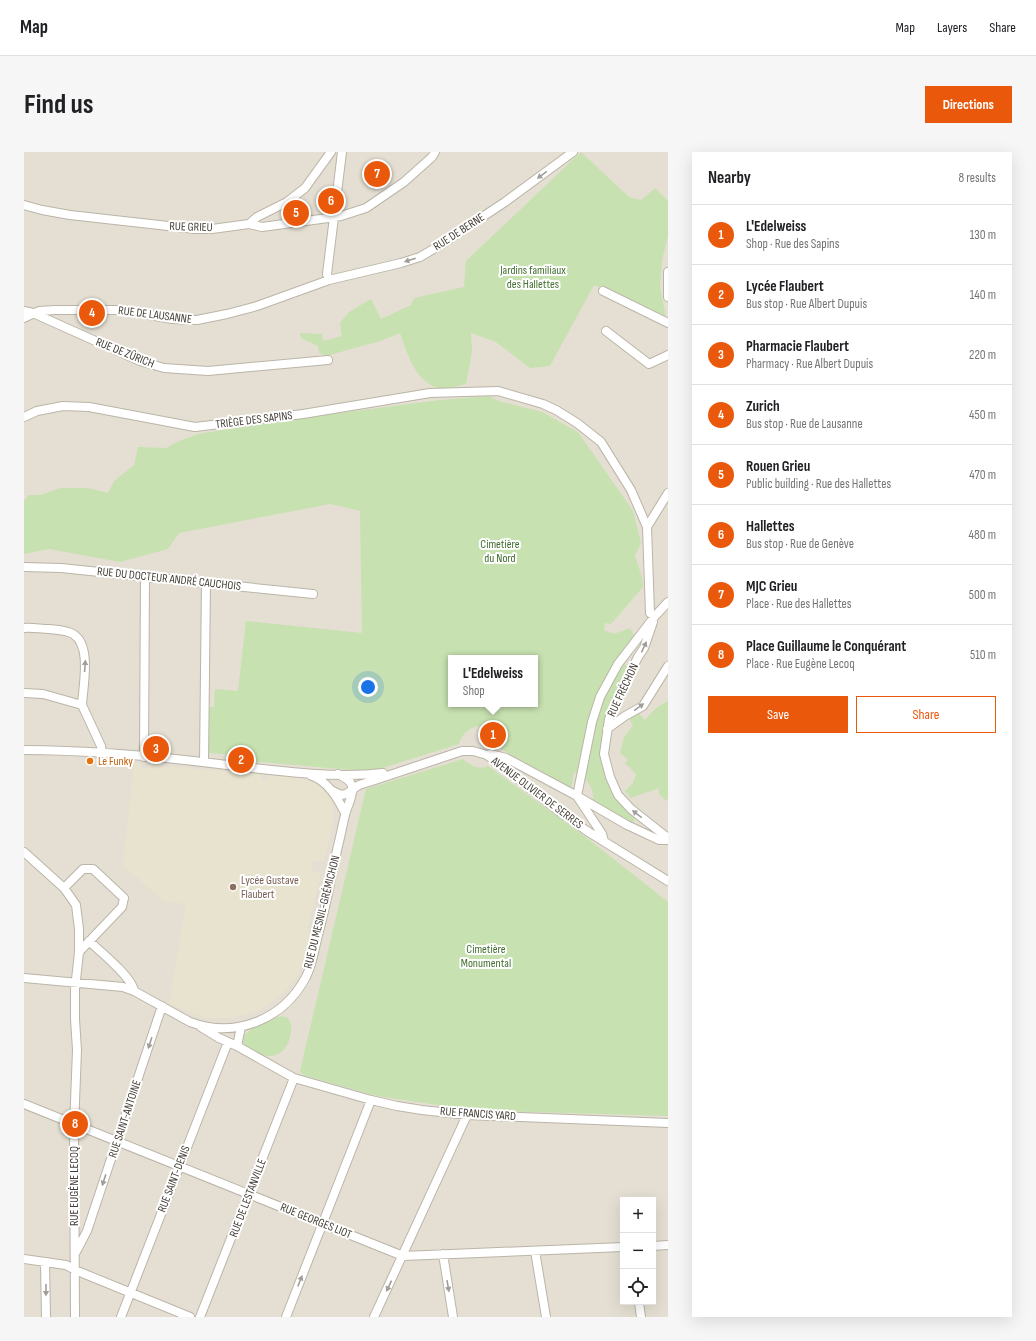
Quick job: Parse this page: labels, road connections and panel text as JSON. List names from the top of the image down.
{
  "streets": {
    "street": [
      "RUE GRIEU",
      "RUE DE BERNE",
      "RUE DE LAUSANNE",
      "RUE DE ZÜRICH",
      "TRIÈGE DES SAPINS",
      "RUE DU DOCTEUR ANDRÉ CAUCHOIS",
      "RUE FRÉCHON",
      "AVENUE OLIVIER DE SERRES",
      "RUE DU MESNIL-GRÉMICHON",
      "RUE FRANCIS YARD",
      "RUE SAINT-ANTOINE",
      "RUE SAINT-DENIS",
      "RUE EUGÈNE LECOQ",
      "RUE DE LESTANVILLE",
      "RUE GEORGES LIOT"
    ]
  },
  "crossings": [
    ["RUE DE BERNE", "RUE DE LAUSANNE"],
    ["RUE DE LAUSANNE", "RUE DE ZÜRICH"],
    ["AVENUE OLIVIER DE SERRES", "RUE DU MESNIL-GRÉMICHON"],
    ["RUE DU MESNIL-GRÉMICHON", "RUE FRANCIS YARD"],
    ["RUE FRANCIS YARD", "RUE SAINT-DENIS"],
    ["RUE FRANCIS YARD", "RUE DE LESTANVILLE"],
    ["RUE SAINT-ANTOINE", "RUE EUGÈNE LECOQ"],
    ["RUE SAINT-ANTOINE", "RUE GEORGES LIOT"],
    ["RUE SAINT-DENIS", "RUE GEORGES LIOT"],
    ["RUE EUGÈNE LECOQ", "RUE GEORGES LIOT"],
    ["RUE DE LESTANVILLE", "RUE GEORGES LIOT"]
  ],
  "one_way": ["RUE FRÉCHON", "RUE SAINT-ANTOINE"],
  "parks": ["Jardins familiaux des Hallettes", "Cimetière du Nord", "Cimetière Monumental"],
  "places": ["Le Funky", "Lycée Gustave Flaubert"],
  "page": {
    "header": "Map",
    "nav": ["Map", "Layers", "Share"],
    "buttons": [
      "Directions",
      ["Save", "Share"]
    ],
    "title": "Find us",
    "heading": ["Nearby", "8 results"],
    "pins": [
      "7",
      "6",
      "5",
      "4",
      "1",
      "3",
      "2",
      "8"
    ],
    "list": [
      {
        "mark": "1",
        "name": "L'Edelweiss",
        "note": "Shop · Rue des Sapins",
        "value": "130 m"
      },
      {
        "mark": "2",
        "name": "Lycée Flaubert",
        "note": "Bus stop · Rue Albert Dupuis",
        "value": "140 m"
      },
      {
        "mark": "3",
        "name": "Pharmacie Flaubert",
        "note": "Pharmacy · Rue Albert Dupuis",
        "value": "220 m"
      },
      {
        "mark": "4",
        "name": "Zurich",
        "note": "Bus stop · Rue de Lausanne",
        "value": "450 m"
      },
      {
        "mark": "5",
        "name": "Rouen Grieu",
        "note": "Public building · Rue des Hallettes",
        "value": "470 m"
      },
      {
        "mark": "6",
        "name": "Hallettes",
        "note": "Bus stop · Rue de Genève",
        "value": "480 m"
      },
      {
        "mark": "7",
        "name": "MJC Grieu",
        "note": "Place · Rue des Hallettes",
        "value": "500 m"
      },
      {
        "mark": "8",
        "name": "Place Guillaume le Conquérant",
        "note": "Place · Rue Eugène Lecoq",
        "value": "510 m"
      }
    ],
    "popup": ["L'Edelweiss", "Shop"],
    "map_buttons": ["+", "−"]
  }
}
